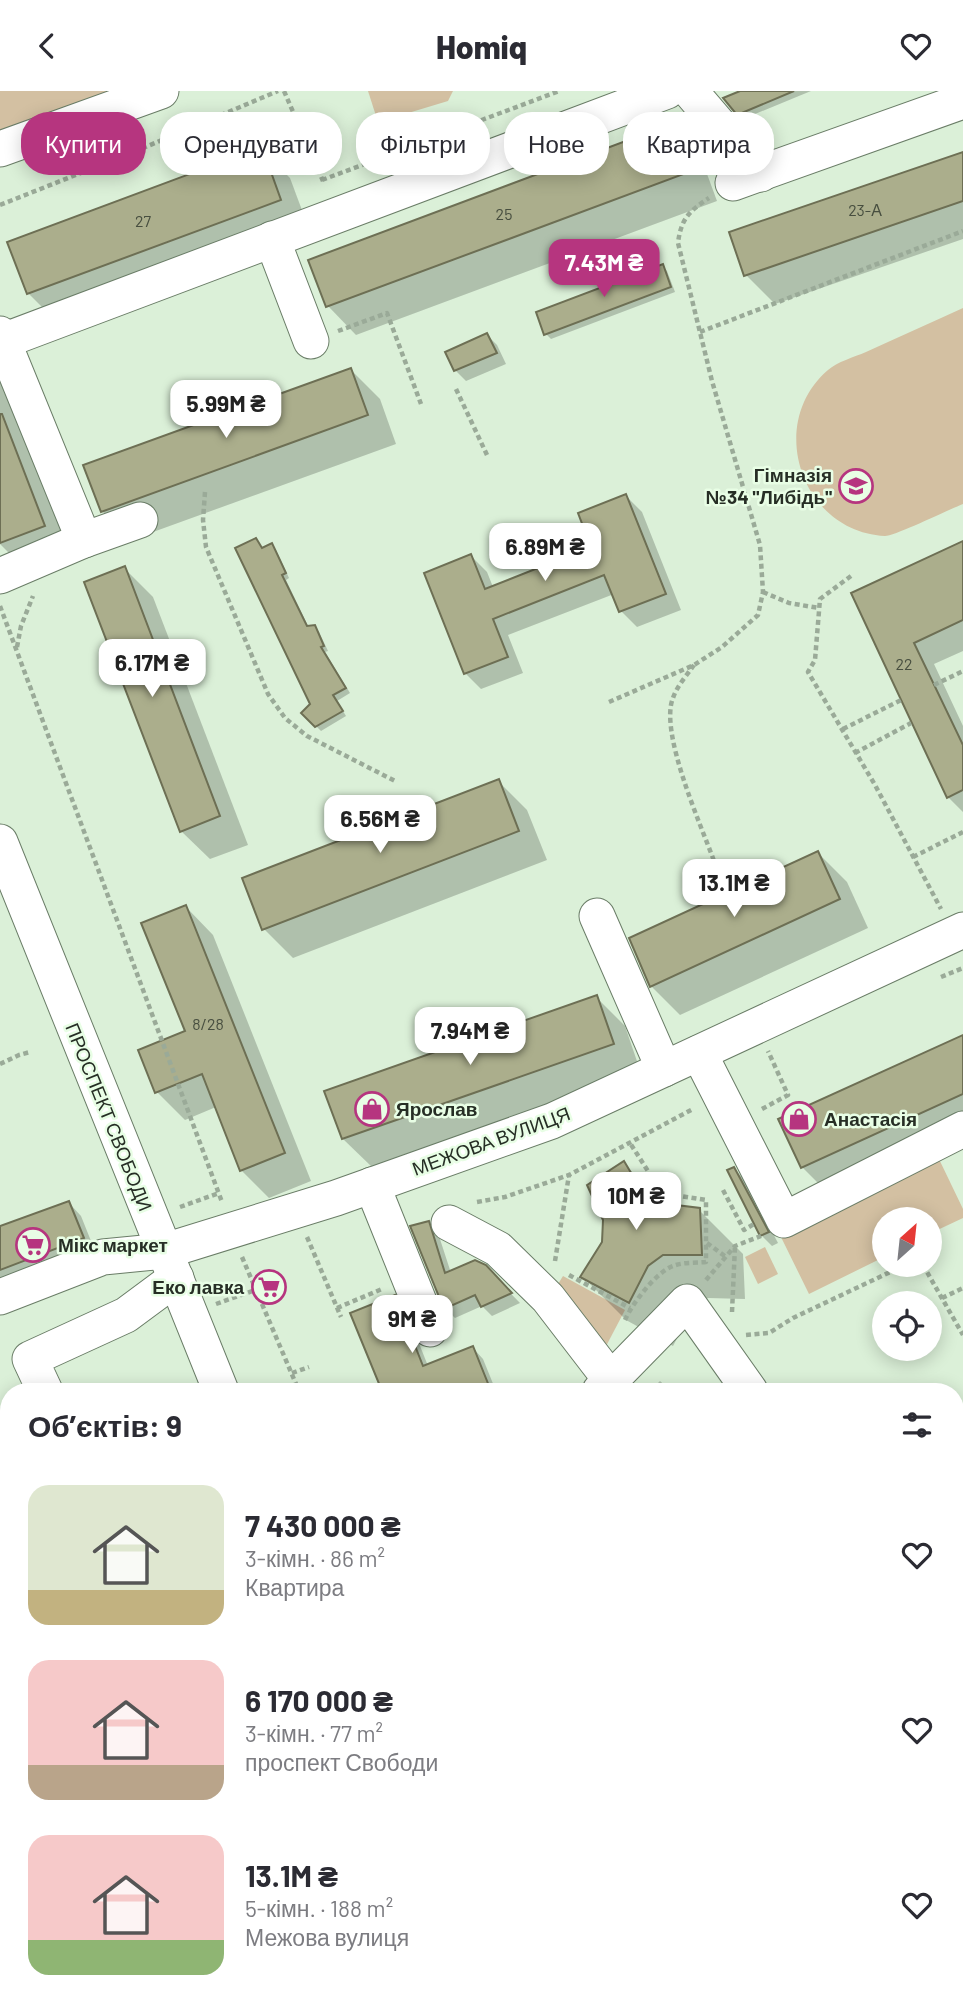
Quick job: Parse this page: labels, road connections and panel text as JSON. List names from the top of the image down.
{
  "streets": {
    "street": ["ПРОСПЕКТ СВОБОДИ", "МЕЖОВА ВУЛИЦЯ"]
  },
  "crossings": [
    ["ПРОСПЕКТ СВОБОДИ", "МЕЖОВА ВУЛИЦЯ"]
  ],
  "places": {
    "school or university": ["Гімназія №34 \"Либідь\""],
    "shop": ["Ярослав", "Анастасія"],
    "supermarket": ["Мікс маркет", "Еко лавка"]
  },
  "house_numbers": [
    "23-А",
    "25",
    "27",
    "22",
    "8/28"
  ],
  "north": "top right",
  "page": {
    "header": "Homiq",
    "chip": [
      "Купити",
      "Орендувати",
      "Фільтри",
      "Нове",
      "Квартира"
    ],
    "price": [
      "7.43M ₴",
      "5.99M ₴",
      "6.89M ₴",
      "6.17M ₴",
      "6.56M ₴",
      "13.1M ₴",
      "7.94M ₴",
      "10M ₴",
      "9M ₴"
    ],
    "heading": "Об’єктів: 9",
    "list": [
      {
        "name": "7 430 000 ₴",
        "note": "3-кімн. · 86 m² · Квартира"
      },
      {
        "name": "6 170 000 ₴",
        "note": "3-кімн. · 77 m² · проспект Свободи"
      },
      {
        "name": "13.1M ₴",
        "note": "5-кімн. · 188 m² · Межова вулиця"
      }
    ]
  }
}
